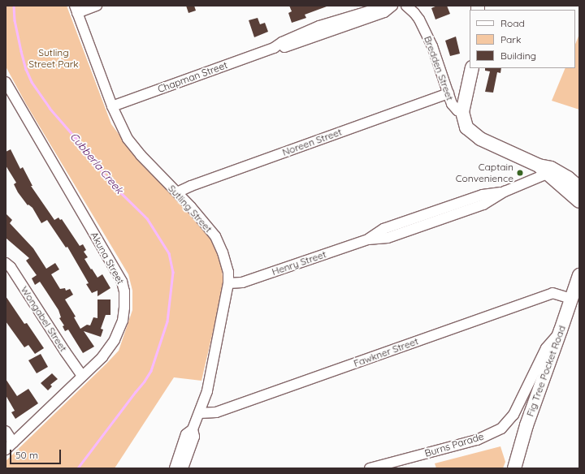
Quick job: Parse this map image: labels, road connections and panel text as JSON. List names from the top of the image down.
{
  "streets": {
    "main road": ["Fig Tree Pocket Road"],
    "street": [
      "Bredden Street",
      "Chapman Street",
      "Noreen Street",
      "Sutling Street",
      "Akuna Street",
      "Henry Street",
      "Wongabel Street",
      "Fawkner Street",
      "Burns Parade"
    ]
  },
  "crossings": [
    ["Bredden Street", "Noreen Street"],
    ["Chapman Street", "Sutling Street"],
    ["Noreen Street", "Sutling Street"],
    ["Sutling Street", "Henry Street"],
    ["Sutling Street", "Fawkner Street"],
    ["Akuna Street", "Wongabel Street"],
    ["Fawkner Street", "Fig Tree Pocket Road"],
    ["Fig Tree Pocket Road", "Burns Parade"]
  ],
  "water": ["Cubberla Creek"],
  "parks": ["Sutling Street Park"],
  "places": ["Captain Convenience"],
  "legend": ["Road", "Park", "Building"],
  "scale_bar": "50 m"
}
